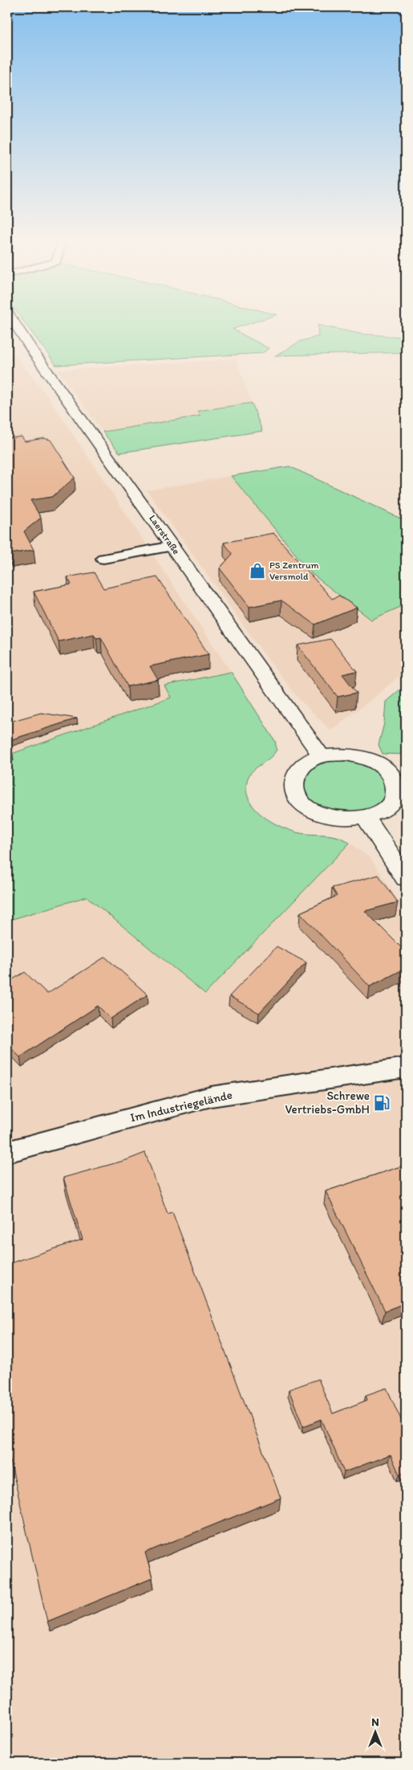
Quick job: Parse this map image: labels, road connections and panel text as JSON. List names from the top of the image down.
{
  "streets": {
    "main road": ["Laerstraße"],
    "street": ["Im Industriegelände"]
  },
  "places": {
    "shop": ["PS Zentrum Versmold"],
    "fuel station": ["Schrewe Vertriebs-GmbH"]
  },
  "north": "top"
}
